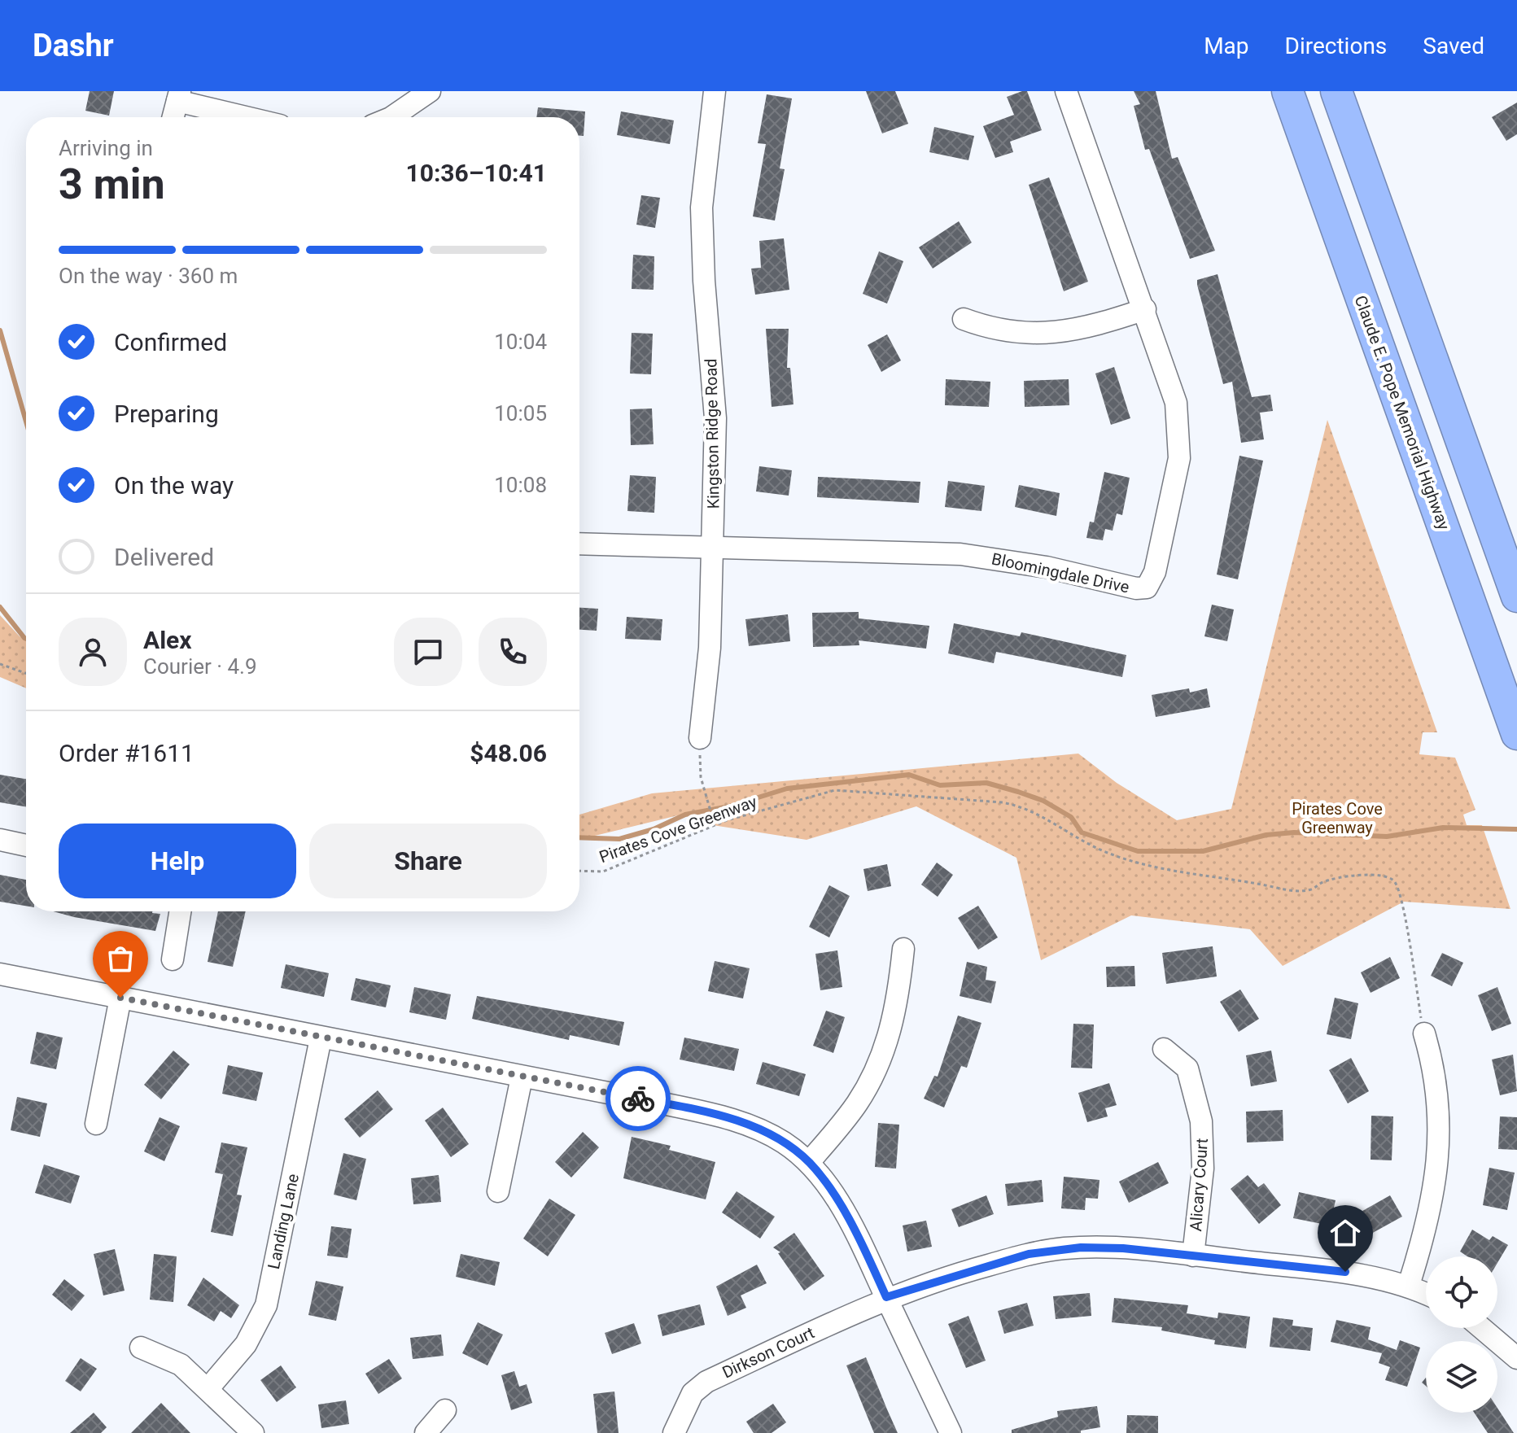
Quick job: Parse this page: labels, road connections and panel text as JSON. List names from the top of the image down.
{
  "streets": {
    "highway": ["Claude E. Pope Memorial Highway"],
    "street": [
      "Kingston Ridge Road",
      "Bloomingdale Drive",
      "Alicary Court",
      "Landing Lane",
      "Dirkson Court"
    ],
    "path": ["Pirates Cove Greenway"]
  },
  "crossings": [
    ["Kingston Ridge Road", "Bloomingdale Drive"],
    ["Alicary Court", "Dirkson Court"]
  ],
  "parks": ["Pirates Cove Greenway"],
  "page": {
    "header": "Dashr",
    "nav": ["Map", "Directions", "Saved"],
    "heading": ["3 min", "Arriving in", "10:36–10:41"],
    "panel": [
      "Alex",
      "Courier · 4.9",
      "Order #1611",
      "$48.06"
    ],
    "bar": "On the way · 360 m",
    "list": [
      ["Confirmed", "10:04"],
      ["Preparing", "10:05"],
      ["On the way", "10:08"],
      "Delivered"
    ],
    "buttons": ["Help", "Share"]
  }
}
